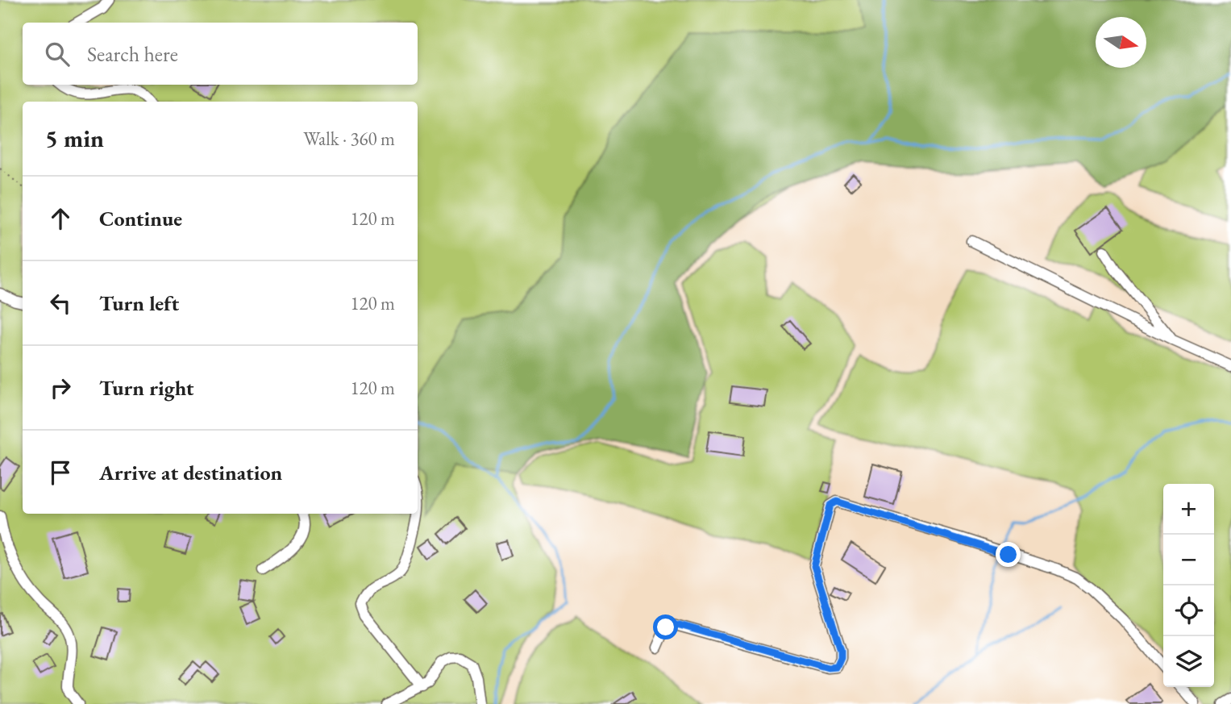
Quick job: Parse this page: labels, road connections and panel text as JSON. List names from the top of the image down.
{
  "north": "right",
  "page": {
    "search": "Search here",
    "heading": ["5 min", "Walk · 360 m"],
    "list": [
      ["Continue", "120 m"],
      ["Turn left", "120 m"],
      ["Turn right", "120 m"],
      "Arrive at destination"
    ],
    "map_buttons": ["+", "−"]
  }
}
